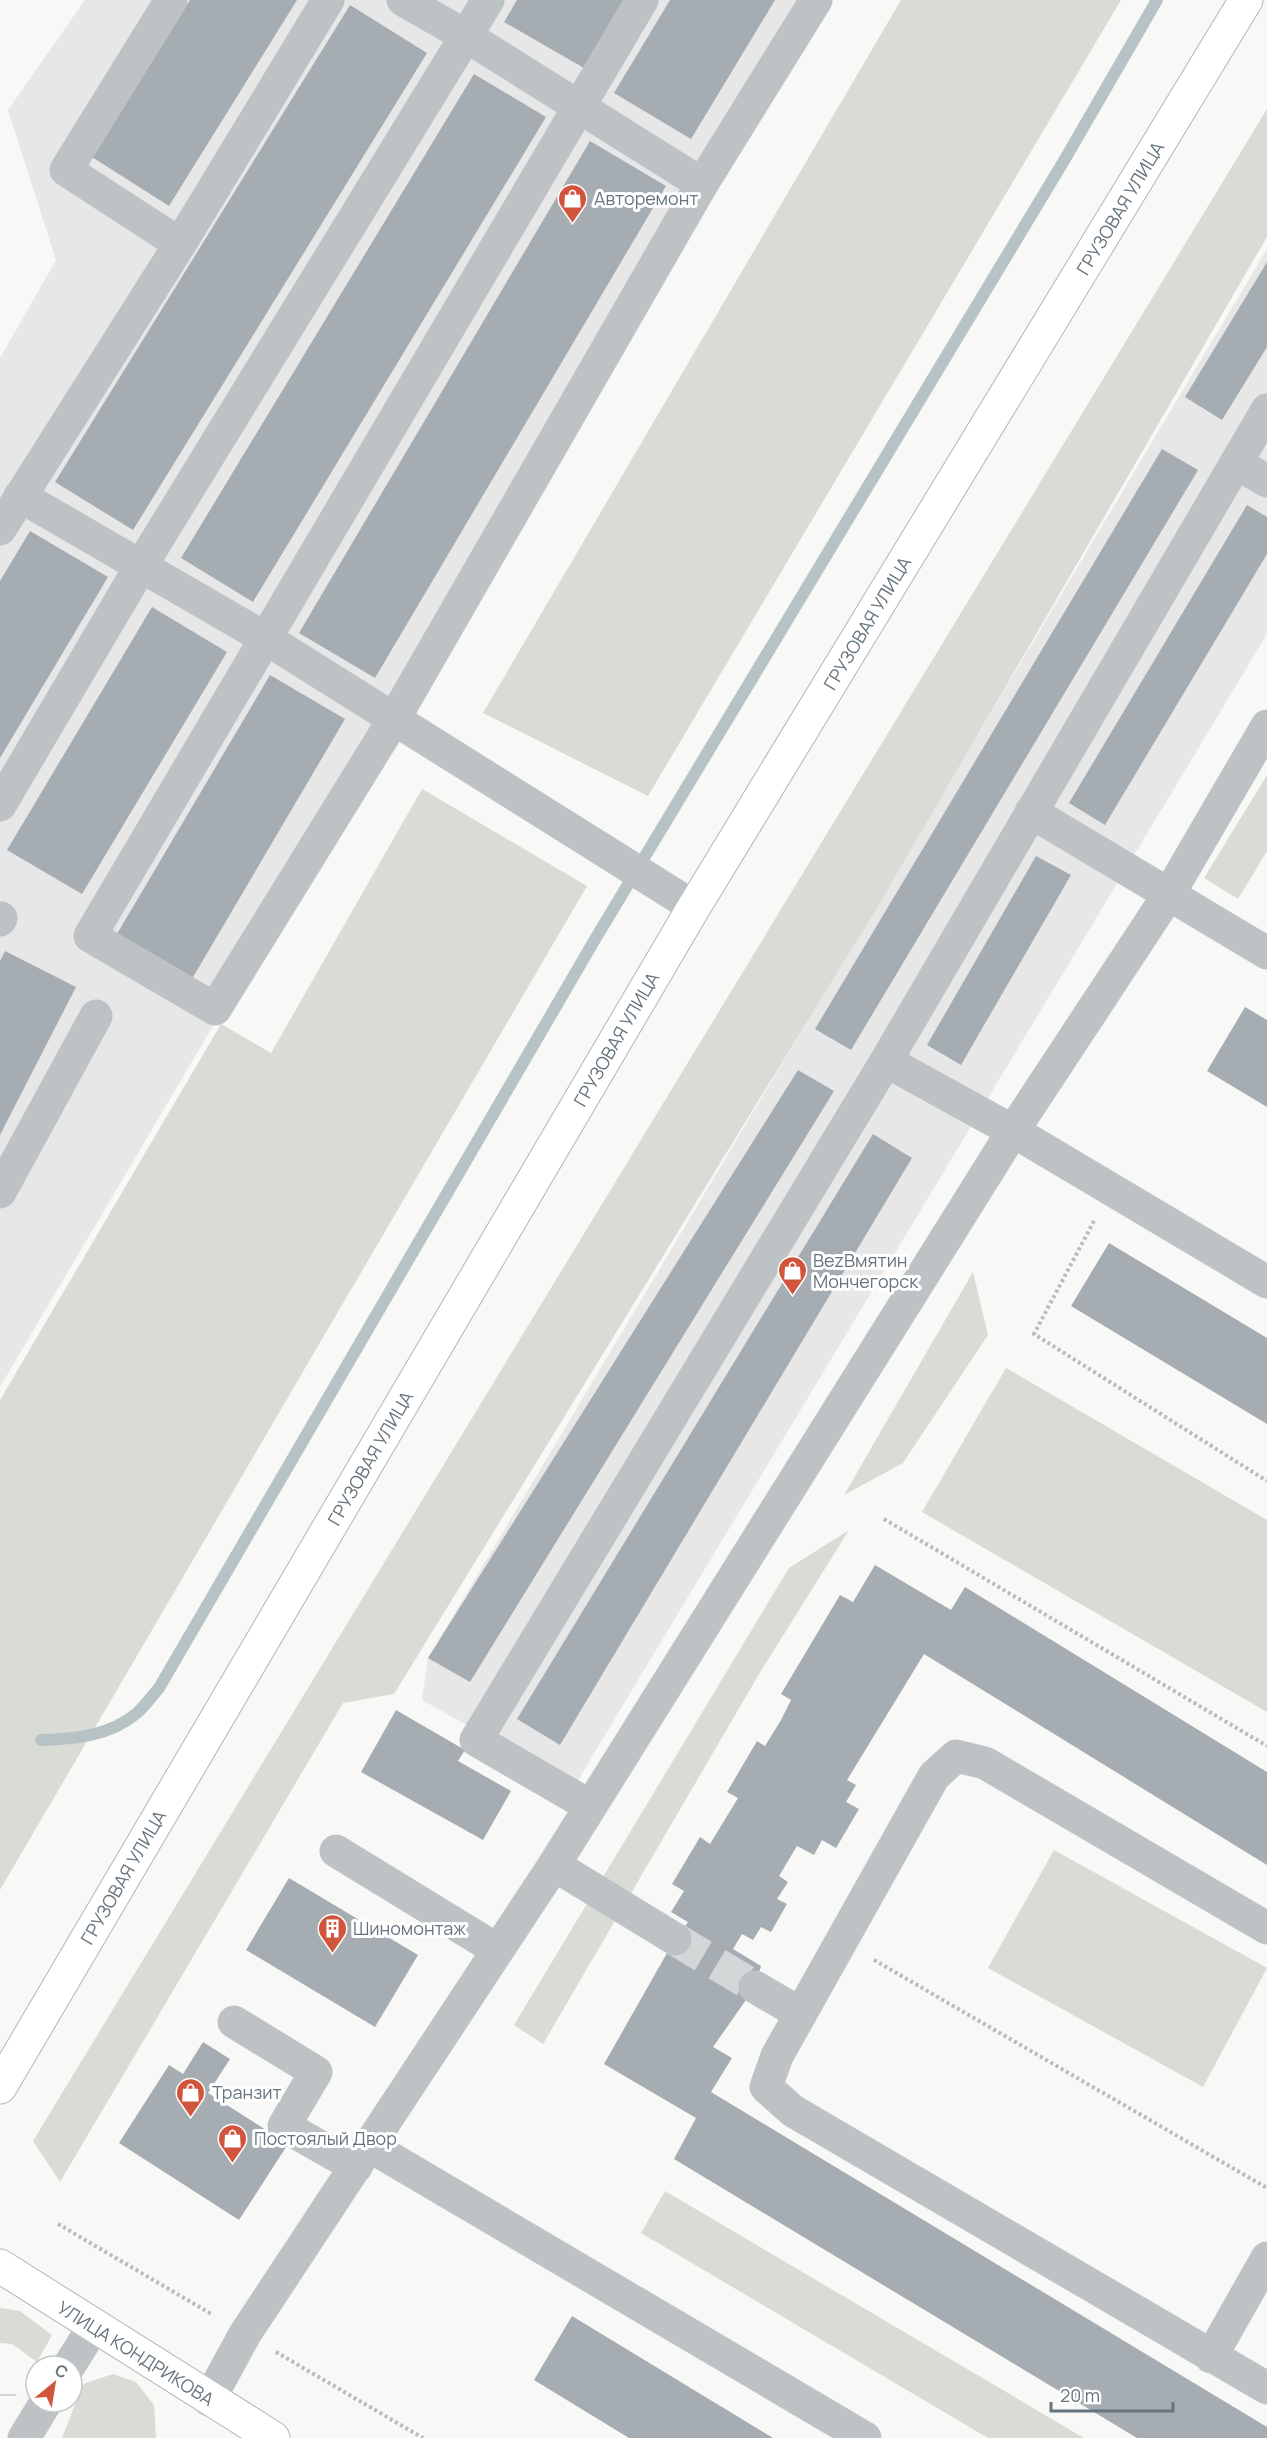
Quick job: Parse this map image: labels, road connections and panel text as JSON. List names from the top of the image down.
{
  "streets": {
    "main road": ["ГРУЗОВАЯ УЛИЦА", "УЛИЦА КОНДРИКОВА"]
  },
  "places": {
    "shop": [
      "Авторемонт",
      "BezВмятин Мончегорск",
      "Транзит",
      "Постоялый Двор"
    ],
    "building": ["Шиномонтаж"]
  },
  "scale_bar": "20 m",
  "north": "top right"
}
